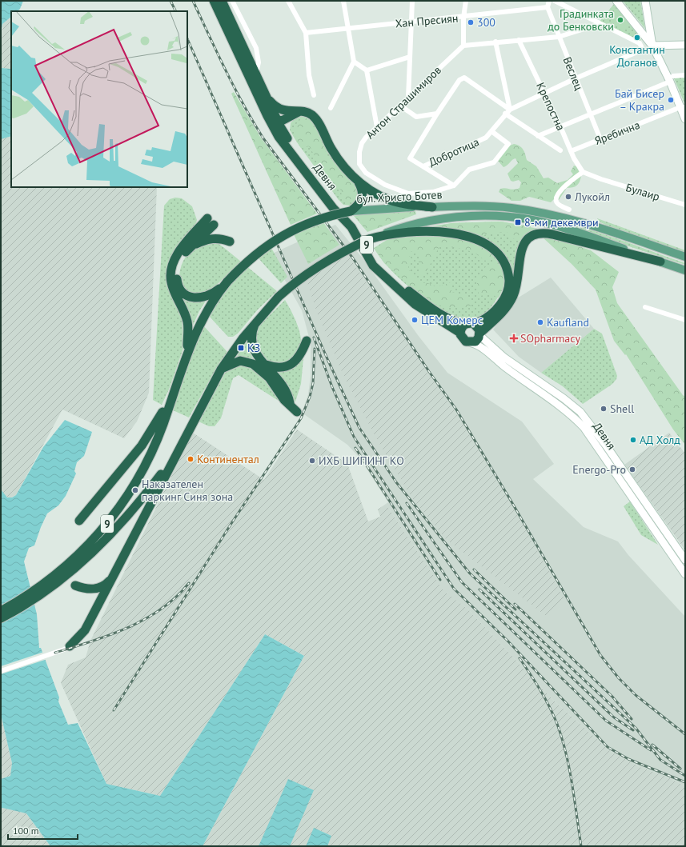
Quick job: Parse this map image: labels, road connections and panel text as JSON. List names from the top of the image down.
{
  "streets": {
    "highway": ["Девня", "бул. Христо Ботев", "9"],
    "street": [
      "Хан Пресиян",
      "Веслец",
      "Антон Страшимиров",
      "Крепостна",
      "Яребична",
      "Добротица",
      "Булаир"
    ]
  },
  "crossings": [
    ["Хан Пресиян", "Веслец"],
    ["Веслец", "Яребична"],
    ["Веслец", "Добротица"],
    ["Антон Страшимиров", "Добротица"],
    ["Крепостна", "Яребична"],
    ["Крепостна", "Добротица"],
    ["Крепостна", "Булаир"],
    ["Девня", "9"],
    ["бул. Христо Ботев", "9"]
  ],
  "places": {
    "other": [
      "Градинката до Бенковски",
      "300",
      "Константин Доганов",
      "Бай Бисер – Кракра",
      "Лукойл",
      "ЦЕМ Комерс",
      "Kaufland",
      "Shell",
      "АД Холд",
      "Континентал",
      "ИХБ ШИПИНГ КО",
      "Energo-Pro",
      "Наказателен паркинг Синя зона"
    ],
    "transit": ["8-ми декември", "КЗ"],
    "health": ["SOpharmacy"]
  },
  "scale_bar": "100 m"
}
